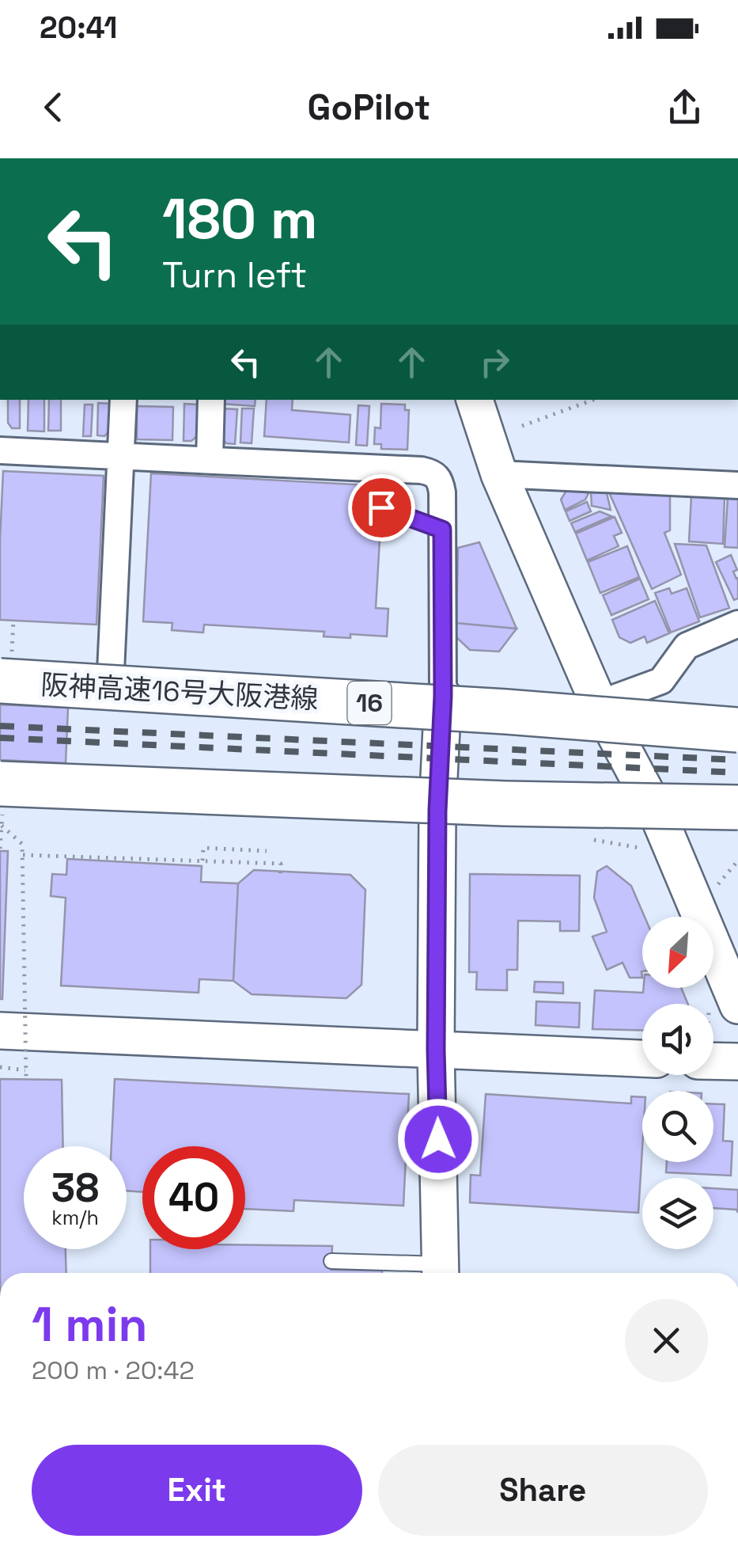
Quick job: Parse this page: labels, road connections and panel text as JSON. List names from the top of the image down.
{
  "streets": {
    "highway": ["阪神高速16号大阪港線", "16"]
  },
  "north": "bottom left",
  "page": {
    "status": "20:41",
    "header": "GoPilot",
    "turn": ["180 m", "Turn left"],
    "speed": "38 km/h",
    "limit": "40",
    "heading": ["1 min", "200 m · 20:42"],
    "buttons": ["Exit", "Share"]
  }
}
